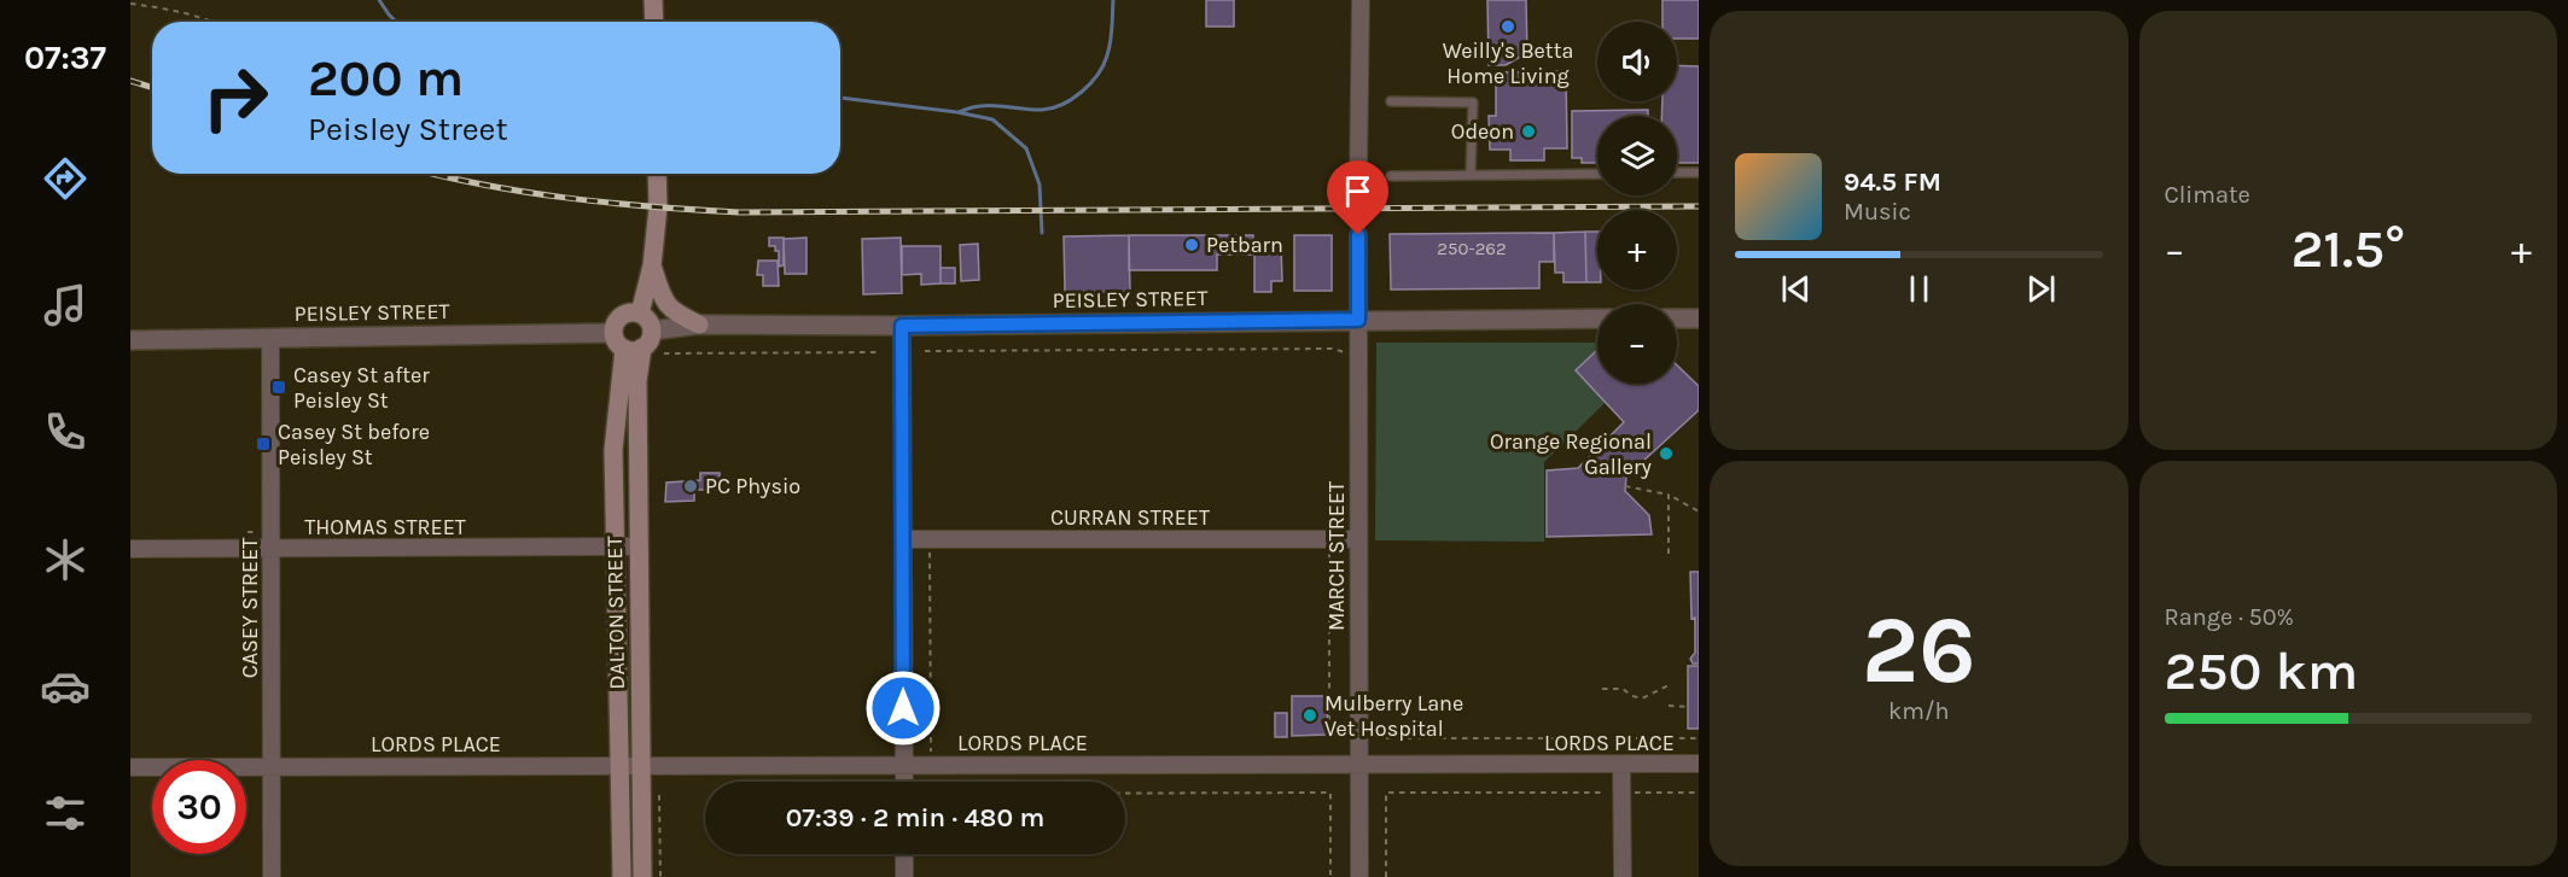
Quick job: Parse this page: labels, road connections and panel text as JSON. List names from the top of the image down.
{
  "streets": {
    "main road": ["DALTON STREET"],
    "street": [
      "PEISLEY STREET",
      "CURRAN STREET",
      "THOMAS STREET",
      "MARCH STREET",
      "CASEY STREET",
      "LORDS PLACE"
    ]
  },
  "crossings": [
    ["PEISLEY STREET", "MARCH STREET"],
    ["PEISLEY STREET", "CASEY STREET"],
    ["PEISLEY STREET", "DALTON STREET"],
    ["CURRAN STREET", "MARCH STREET"],
    ["THOMAS STREET", "CASEY STREET"],
    ["THOMAS STREET", "DALTON STREET"],
    ["MARCH STREET", "LORDS PLACE"],
    ["CASEY STREET", "LORDS PLACE"],
    ["DALTON STREET", "LORDS PLACE"]
  ],
  "places": {
    "other": [
      "Weilly's Betta Home Living",
      "Odeon",
      "Petbarn",
      "Orange Regional Gallery",
      "PC Physio",
      "Mulberry Lane Vet Hospital"
    ],
    "transit": ["Casey St after Peisley St", "Casey St before Peisley St"]
  },
  "house_numbers": ["250-262"],
  "page": {
    "tabs": "07:37",
    "tile": [
      "Climate",
      ["26", "km/h"],
      ["Range · 50%", "250 km"]
    ],
    "map_buttons": ["+", "−"],
    "turn": ["200 m", "Peisley Street"],
    "song": ["94.5 FM", "Music"],
    "heat": ["−", "21.5°", "+"],
    "limit": "30",
    "trip": "07:39 · 2 min · 480 m"
  }
}
